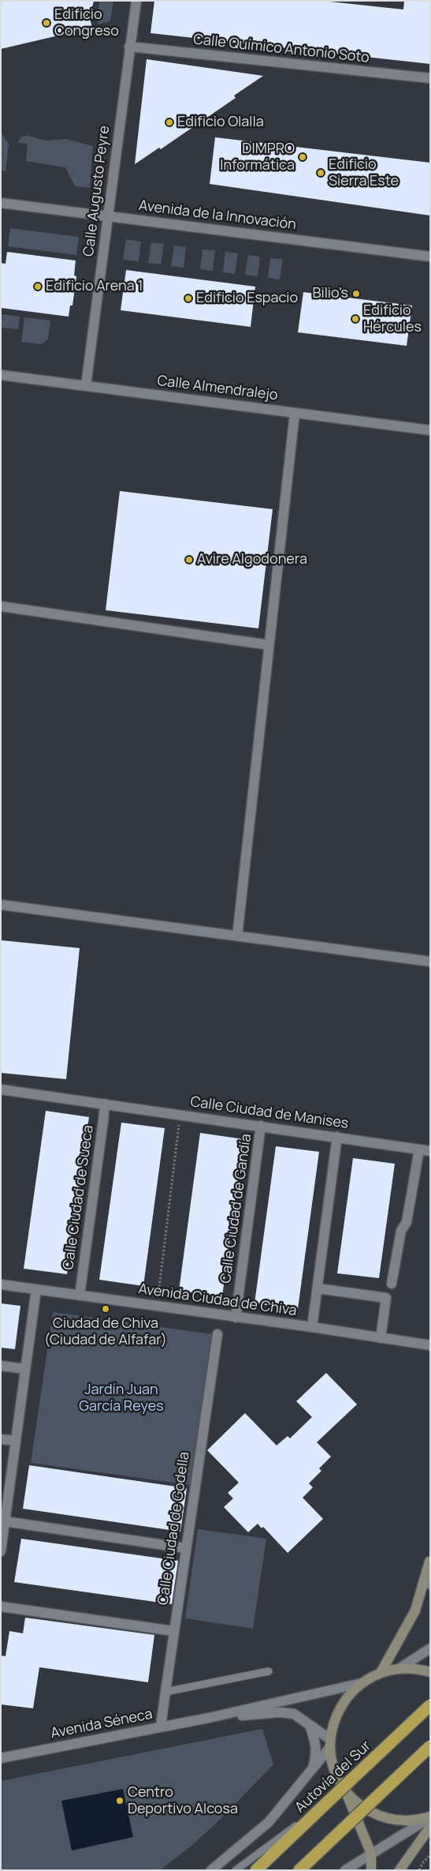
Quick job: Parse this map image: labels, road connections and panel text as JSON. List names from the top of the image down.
{
  "streets": {
    "highway": ["Autovía del Sur"],
    "street": [
      "Calle Químico Antonio Soto",
      "Calle Augusto Peyre",
      "Avenida de la Innovación",
      "Calle Almendralejo",
      "Calle Ciudad de Manises",
      "Calle Ciudad de Sueca",
      "Calle Ciudad de Gandía",
      "Avenida Ciudad de Chiva",
      "Calle Ciudad de Godella",
      "Avenida Séneca"
    ]
  },
  "crossings": [
    ["Calle Químico Antonio Soto", "Calle Augusto Peyre"],
    ["Calle Augusto Peyre", "Avenida de la Innovación"],
    ["Calle Augusto Peyre", "Calle Almendralejo"],
    ["Calle Ciudad de Manises", "Calle Ciudad de Sueca"],
    ["Calle Ciudad de Manises", "Calle Ciudad de Gandía"],
    ["Calle Ciudad de Sueca", "Avenida Ciudad de Chiva"],
    ["Calle Ciudad de Gandía", "Avenida Ciudad de Chiva"],
    ["Calle Ciudad de Godella", "Avenida Séneca"]
  ],
  "parks": ["Jardín Juan García Reyes"],
  "places": [
    "Edificio Congreso",
    "Edificio Olalla",
    "DIMPRO Informática",
    "Edificio Sierra Este",
    "Edificio Arena 1",
    "Bilio's",
    "Edificio Espacio",
    "Edificio Hércules",
    "Avire Algodonera",
    "Ciudad de Chiva (Ciudad de Alfafar)",
    "Centro Deportivo Alcosa"
  ]
}
